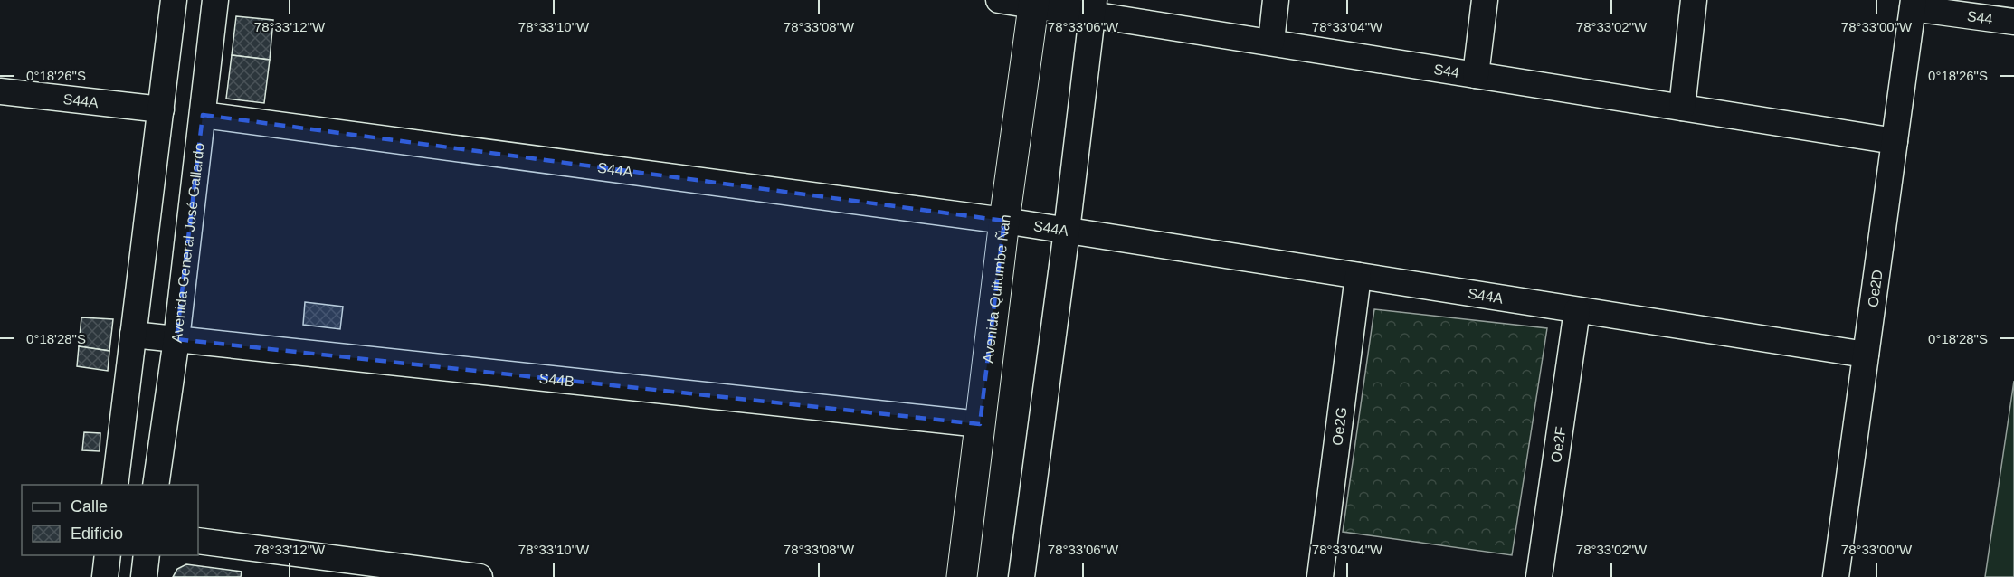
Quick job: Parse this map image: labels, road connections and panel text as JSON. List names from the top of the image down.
{
  "streets": {
    "street": [
      "S44",
      "S44A",
      "Avenida General José Gallardo",
      "Avenida Quitumbe Ñan",
      "Oe2D",
      "S44B",
      "Oe2G",
      "Oe2F"
    ]
  },
  "crossings": [
    ["S44", "Avenida Quitumbe Ñan"],
    ["S44", "Oe2D"],
    ["S44A", "Avenida General José Gallardo"],
    ["S44A", "Avenida Quitumbe Ñan"],
    ["S44A", "Oe2D"],
    ["S44A", "Oe2G"],
    ["S44A", "Oe2F"],
    ["Avenida General José Gallardo", "S44B"],
    ["Avenida Quitumbe Ñan", "S44B"]
  ],
  "legend": ["Calle", "Edificio"],
  "coordinates": [
    "78°33'12\"W",
    "78°33'10\"W",
    "78°33'08\"W",
    "78°33'06\"W",
    "78°33'04\"W",
    "78°33'02\"W",
    "78°33'00\"W",
    "0°18'26\"S",
    "0°18'28\"S"
  ]
}
